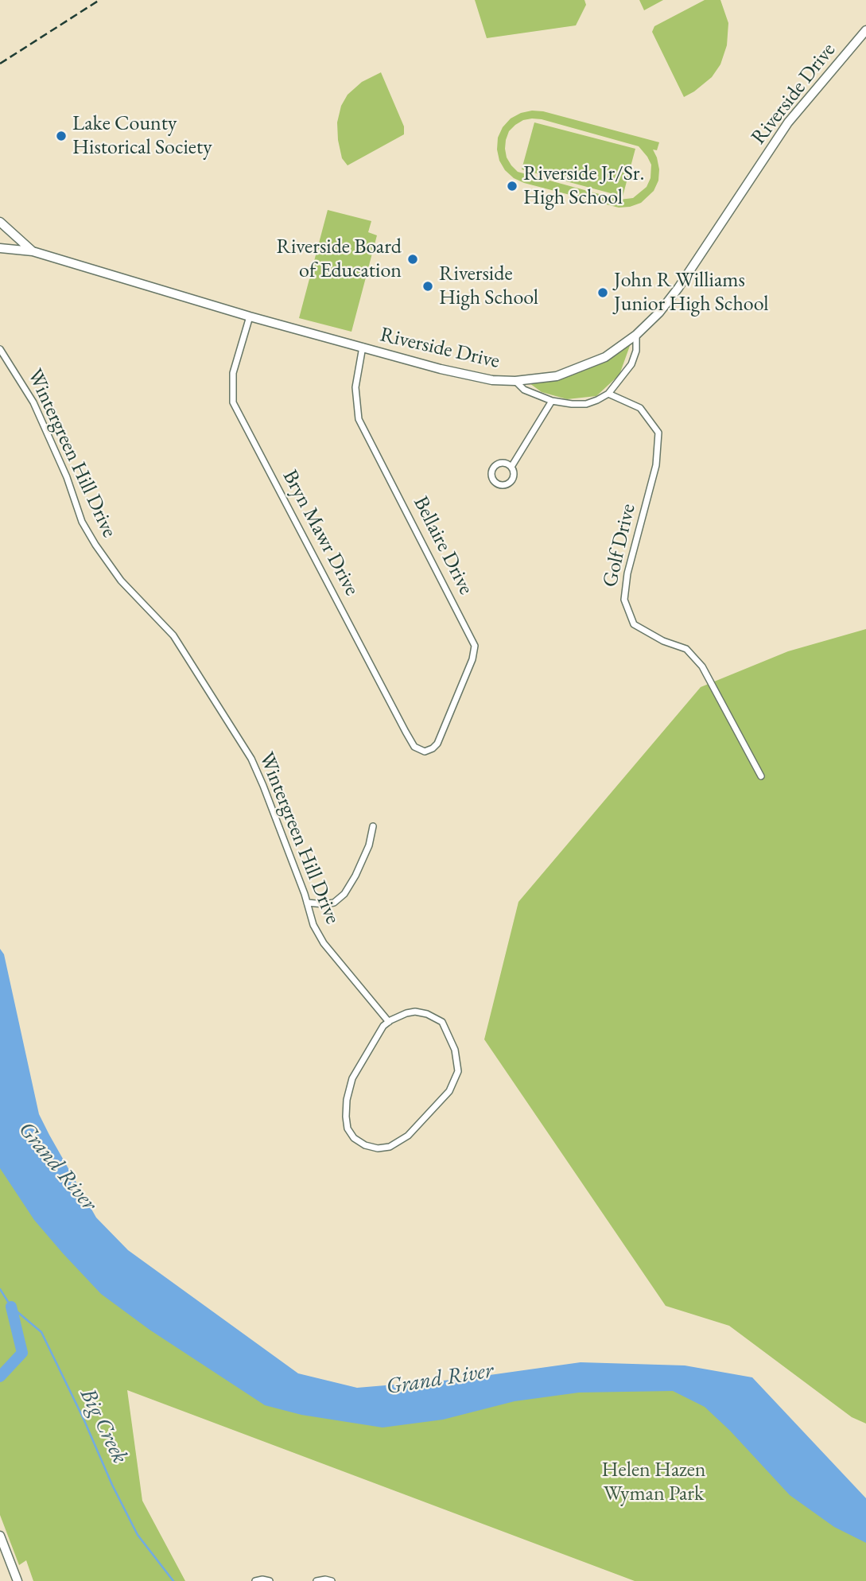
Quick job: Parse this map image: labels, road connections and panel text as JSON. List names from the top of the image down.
{
  "streets": {
    "main road": ["Riverside Drive"],
    "street": [
      "Wintergreen Hill Drive",
      "Bryn Mawr Drive",
      "Bellaire Drive",
      "Golf Drive"
    ]
  },
  "crossings": [
    ["Riverside Drive", "Bryn Mawr Drive"],
    ["Riverside Drive", "Bellaire Drive"],
    ["Bryn Mawr Drive", "Bellaire Drive"]
  ],
  "water": ["Grand River", "Big Creek"],
  "parks": ["Helen Hazen Wyman Park"],
  "places": [
    "Lake County Historical Society",
    "Riverside Jr/Sr. High School",
    "Riverside Board of Education",
    "Riverside High School",
    "John R Williams Junior High School"
  ]
}
